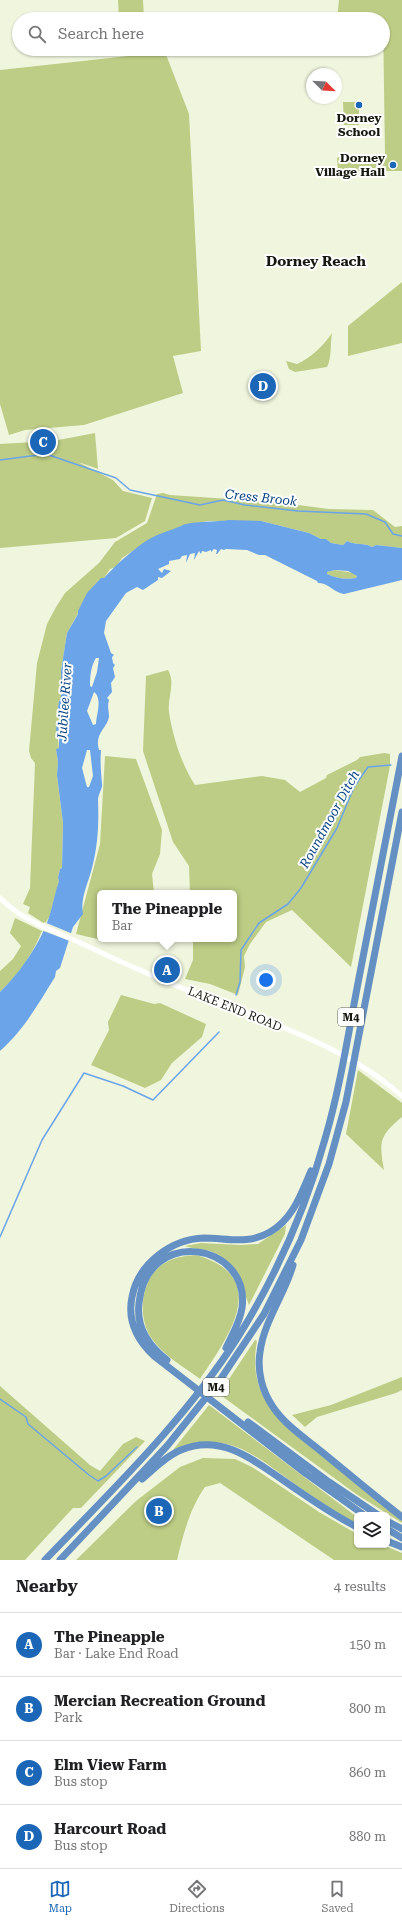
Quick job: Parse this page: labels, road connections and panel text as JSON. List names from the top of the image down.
{
  "streets": {
    "highway": ["M4"],
    "main road": ["LAKE END ROAD"]
  },
  "districts": ["Dorney Reach"],
  "water": ["Cress Brook", "Jubilee River", "Roundmoor Ditch"],
  "places": ["Dorney School", "Dorney Village Hall"],
  "north": "bottom right",
  "page": {
    "search": "Search here",
    "pins": [
      "D",
      "C",
      "A",
      "B"
    ],
    "popup": ["The Pineapple", "Bar"],
    "heading": ["Nearby", "4 results"],
    "list": [
      {
        "mark": "A",
        "name": "The Pineapple",
        "note": "Bar · Lake End Road",
        "value": "150 m"
      },
      {
        "mark": "B",
        "name": "Mercian Recreation Ground",
        "note": "Park",
        "value": "800 m"
      },
      {
        "mark": "C",
        "name": "Elm View Farm",
        "note": "Bus stop",
        "value": "860 m"
      },
      {
        "mark": "D",
        "name": "Harcourt Road",
        "note": "Bus stop",
        "value": "880 m"
      }
    ],
    "nav": ["Map", "Directions", "Saved"]
  }
}
